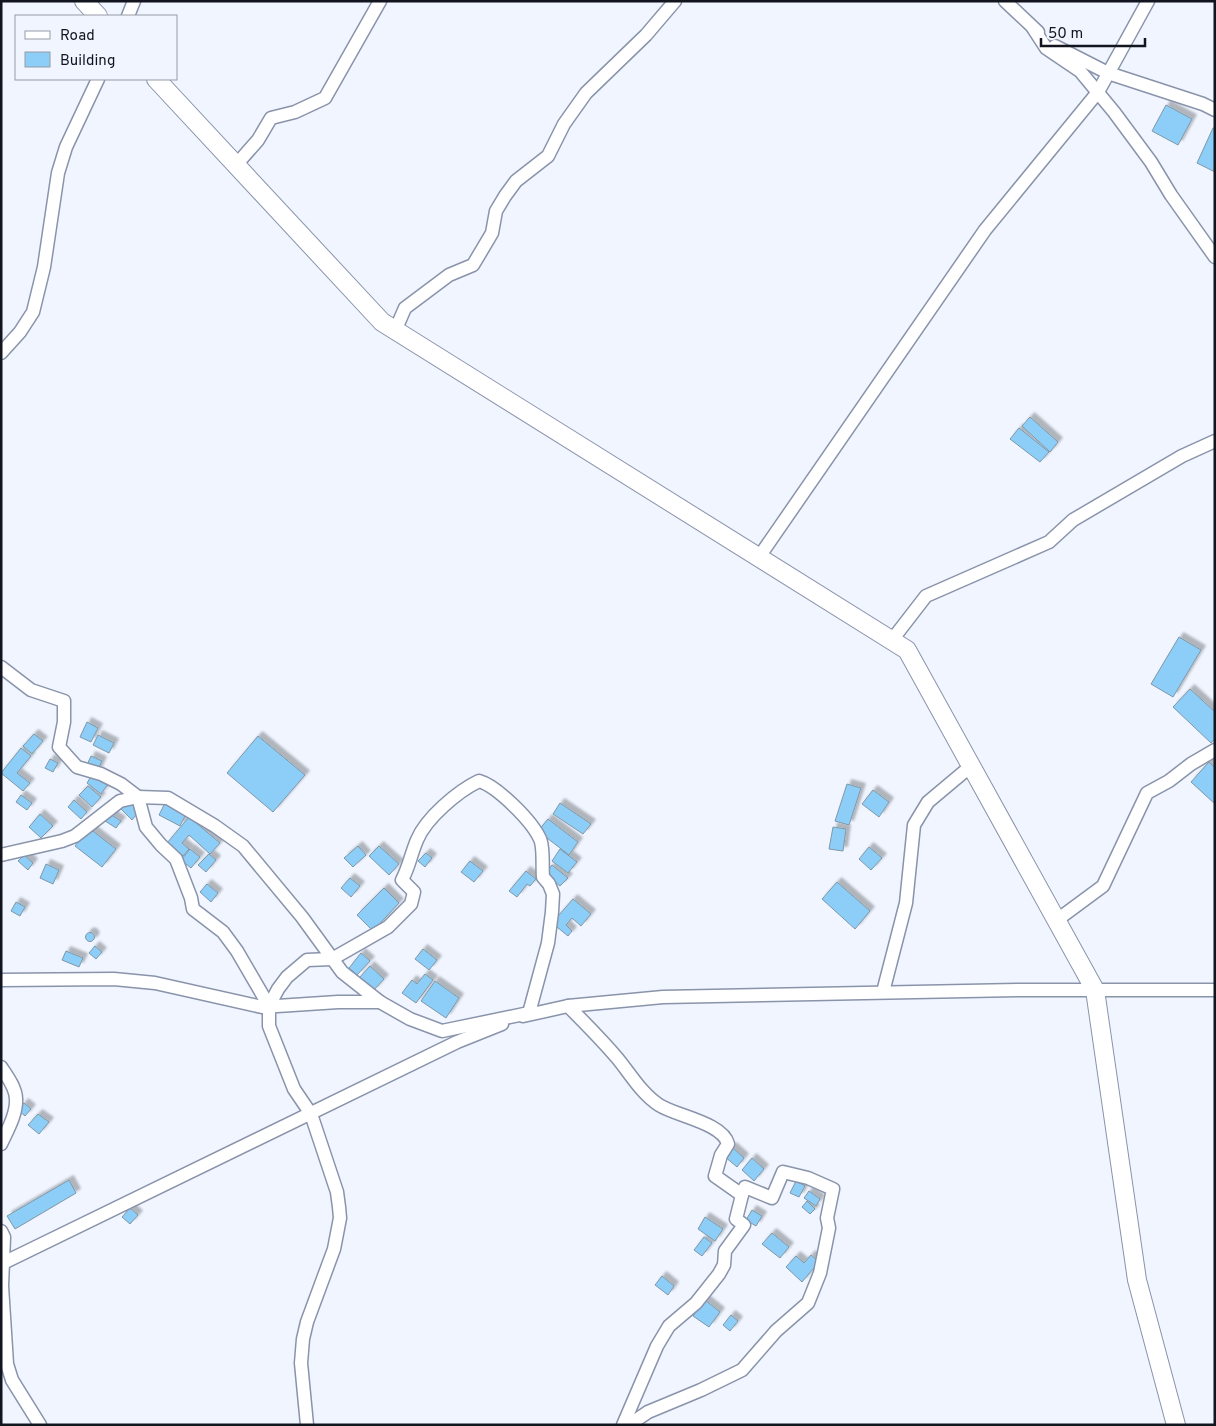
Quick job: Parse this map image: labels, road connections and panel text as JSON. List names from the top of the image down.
{
  "legend": ["Road", "Building"],
  "scale_bar": "50 m"
}
